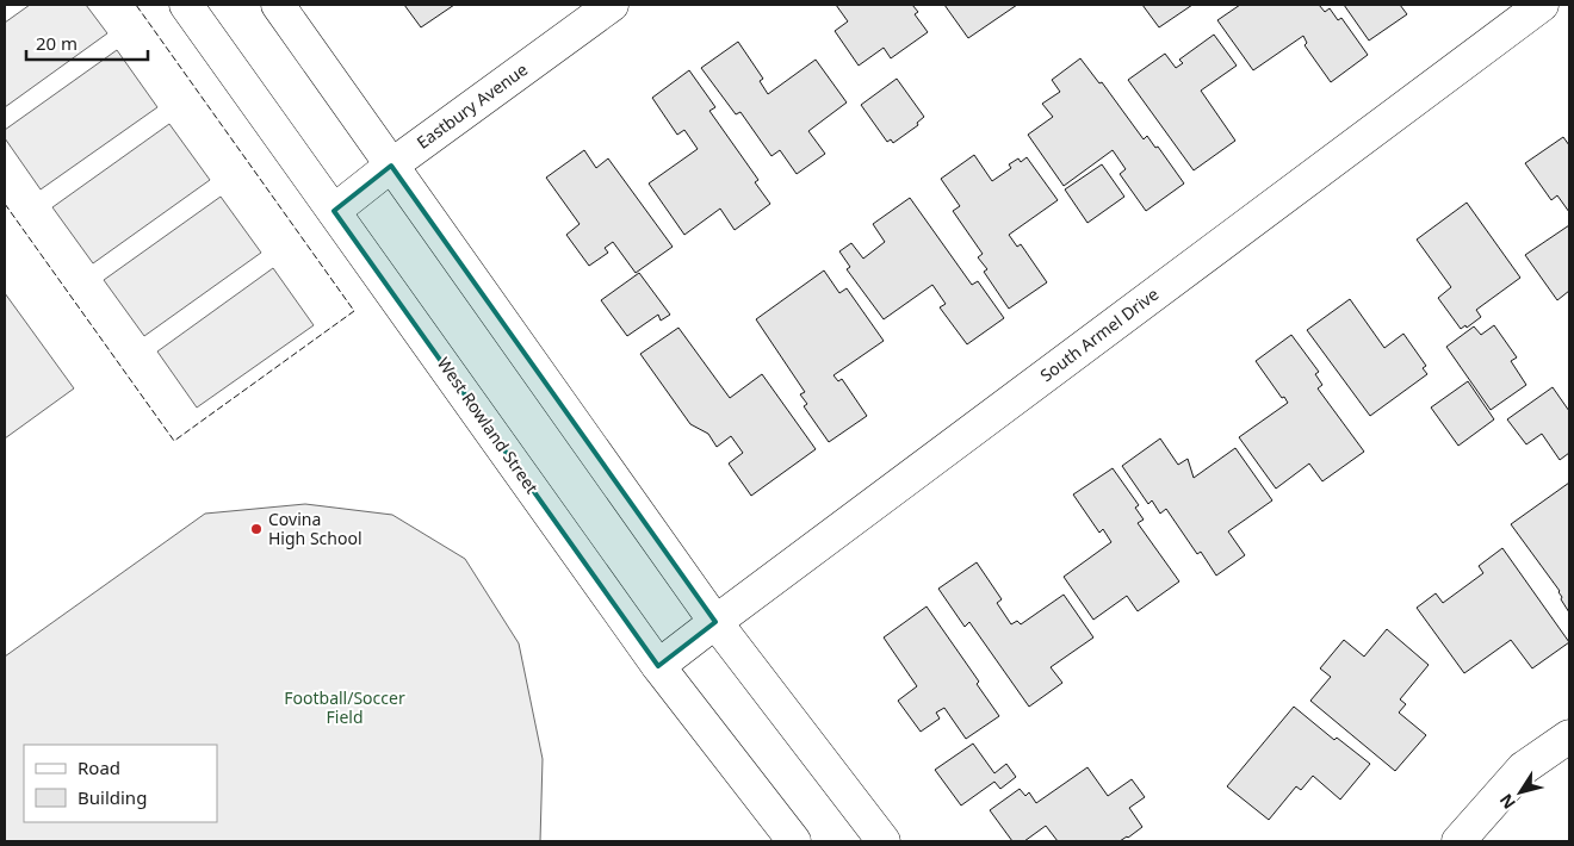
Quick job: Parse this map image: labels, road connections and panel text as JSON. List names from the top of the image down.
{
  "streets": {
    "main road": ["Eastbury Avenue", "South Armel Drive", "West Rowland Street"]
  },
  "crossings": [
    ["Eastbury Avenue", "West Rowland Street"],
    ["South Armel Drive", "West Rowland Street"]
  ],
  "parks": ["Football/Soccer Field"],
  "places": ["Covina High School"],
  "legend": ["Road", "Building"],
  "scale_bar": "20 m",
  "north": "bottom left"
}
